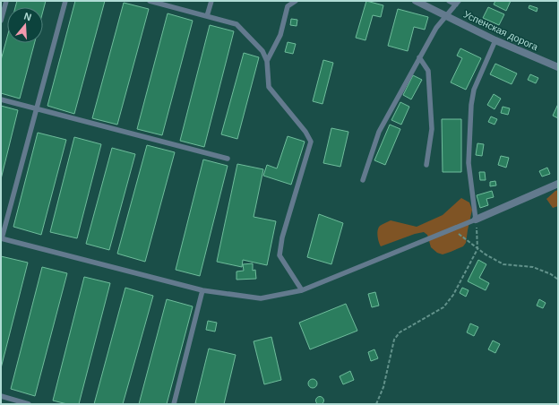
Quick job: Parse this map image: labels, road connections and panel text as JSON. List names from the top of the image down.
{
  "streets": {
    "street": ["Успенская дорога"]
  },
  "north": "top"
}
